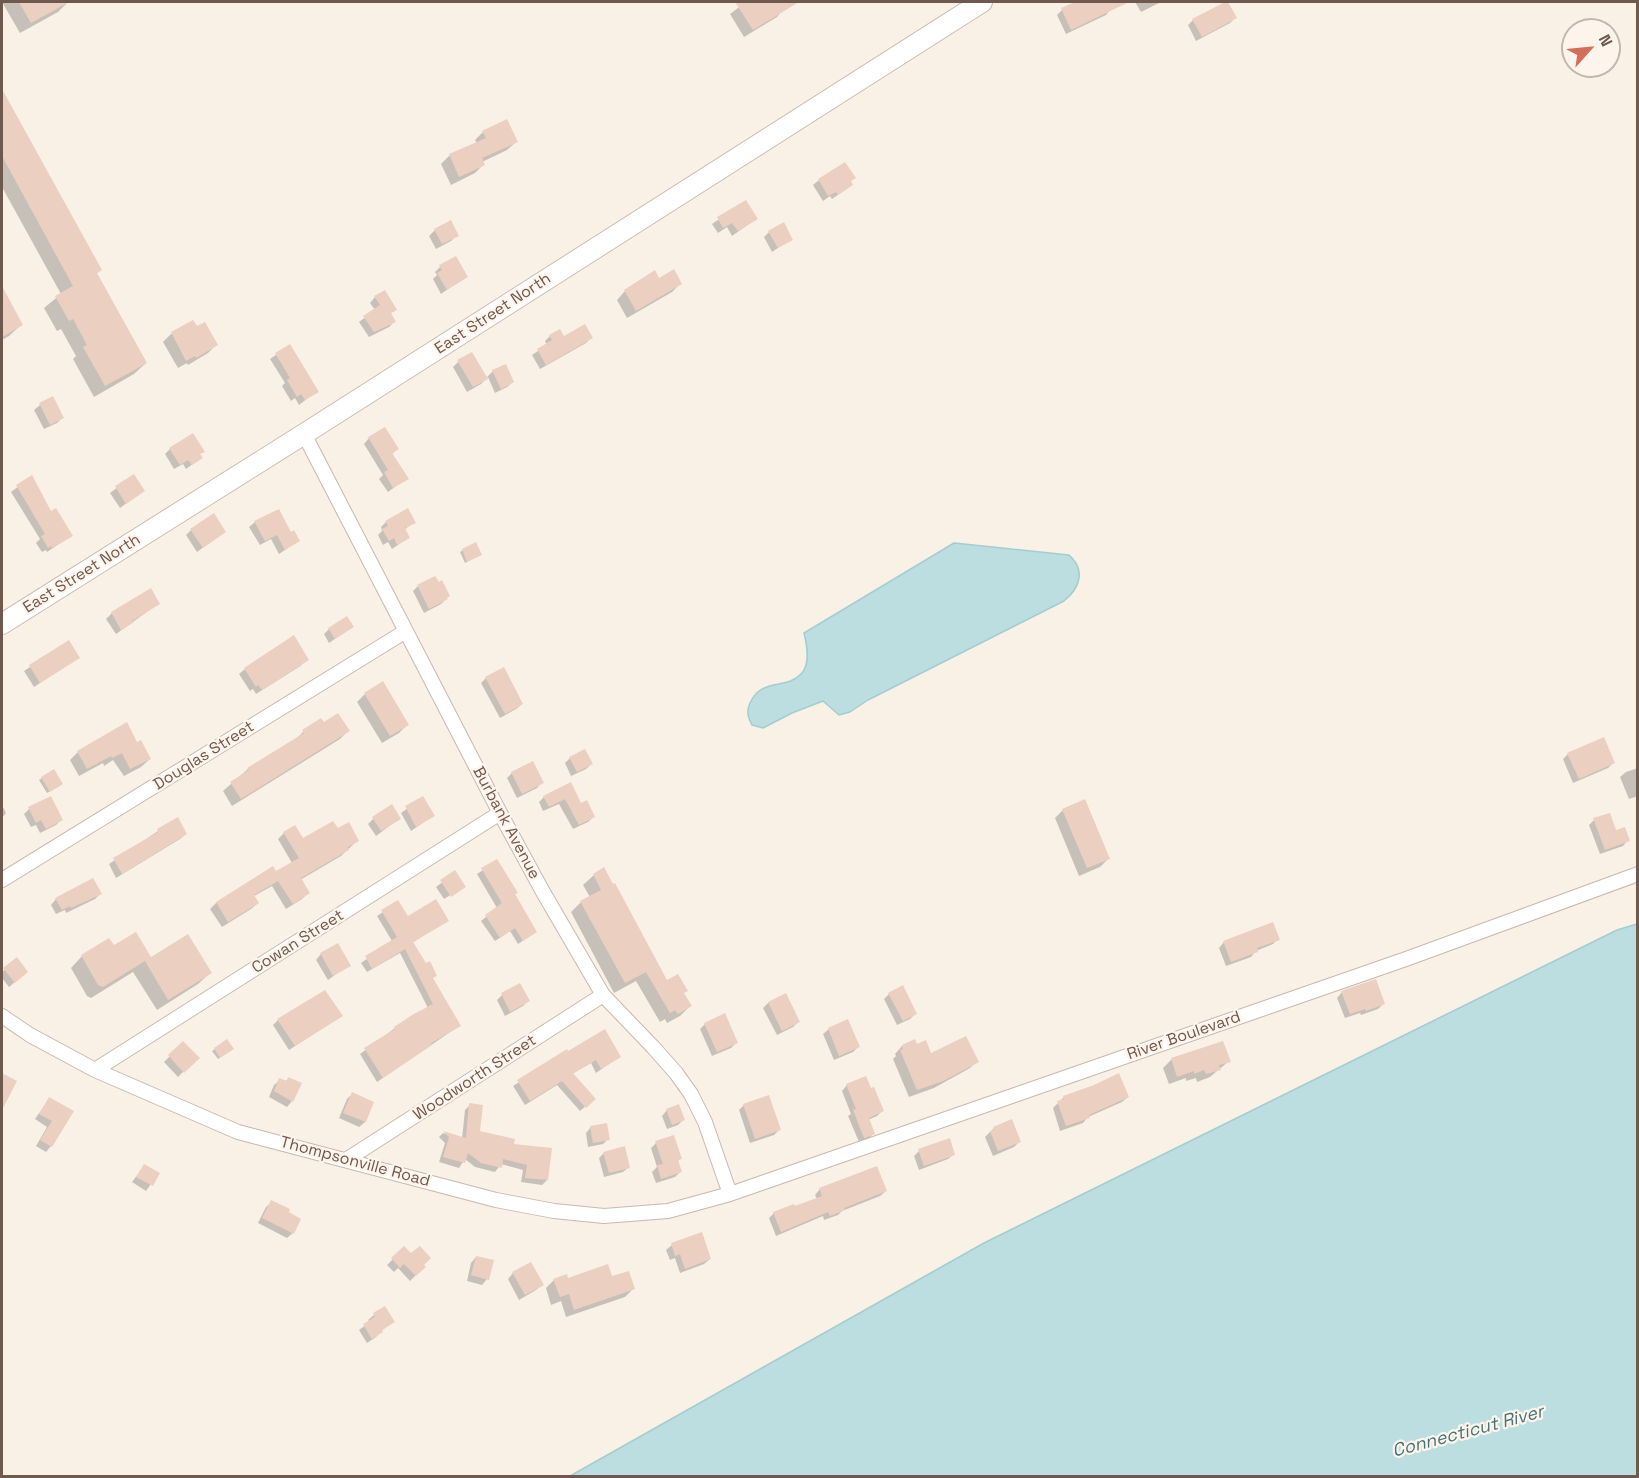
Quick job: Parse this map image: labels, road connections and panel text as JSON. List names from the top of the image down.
{
  "streets": {
    "main road": ["East Street North"],
    "street": [
      "Douglas Street",
      "Burbank Avenue",
      "Cowan Street",
      "River Boulevard",
      "Woodworth Street",
      "Thompsonville Road"
    ]
  },
  "crossings": [
    ["East Street North", "Burbank Avenue"],
    ["Douglas Street", "Burbank Avenue"],
    ["Burbank Avenue", "Cowan Street"],
    ["Burbank Avenue", "River Boulevard"],
    ["Burbank Avenue", "Woodworth Street"],
    ["Burbank Avenue", "Thompsonville Road"],
    ["Cowan Street", "Thompsonville Road"],
    ["River Boulevard", "Thompsonville Road"],
    ["Woodworth Street", "Thompsonville Road"]
  ],
  "water": ["Connecticut River"],
  "north": "top right"
}
